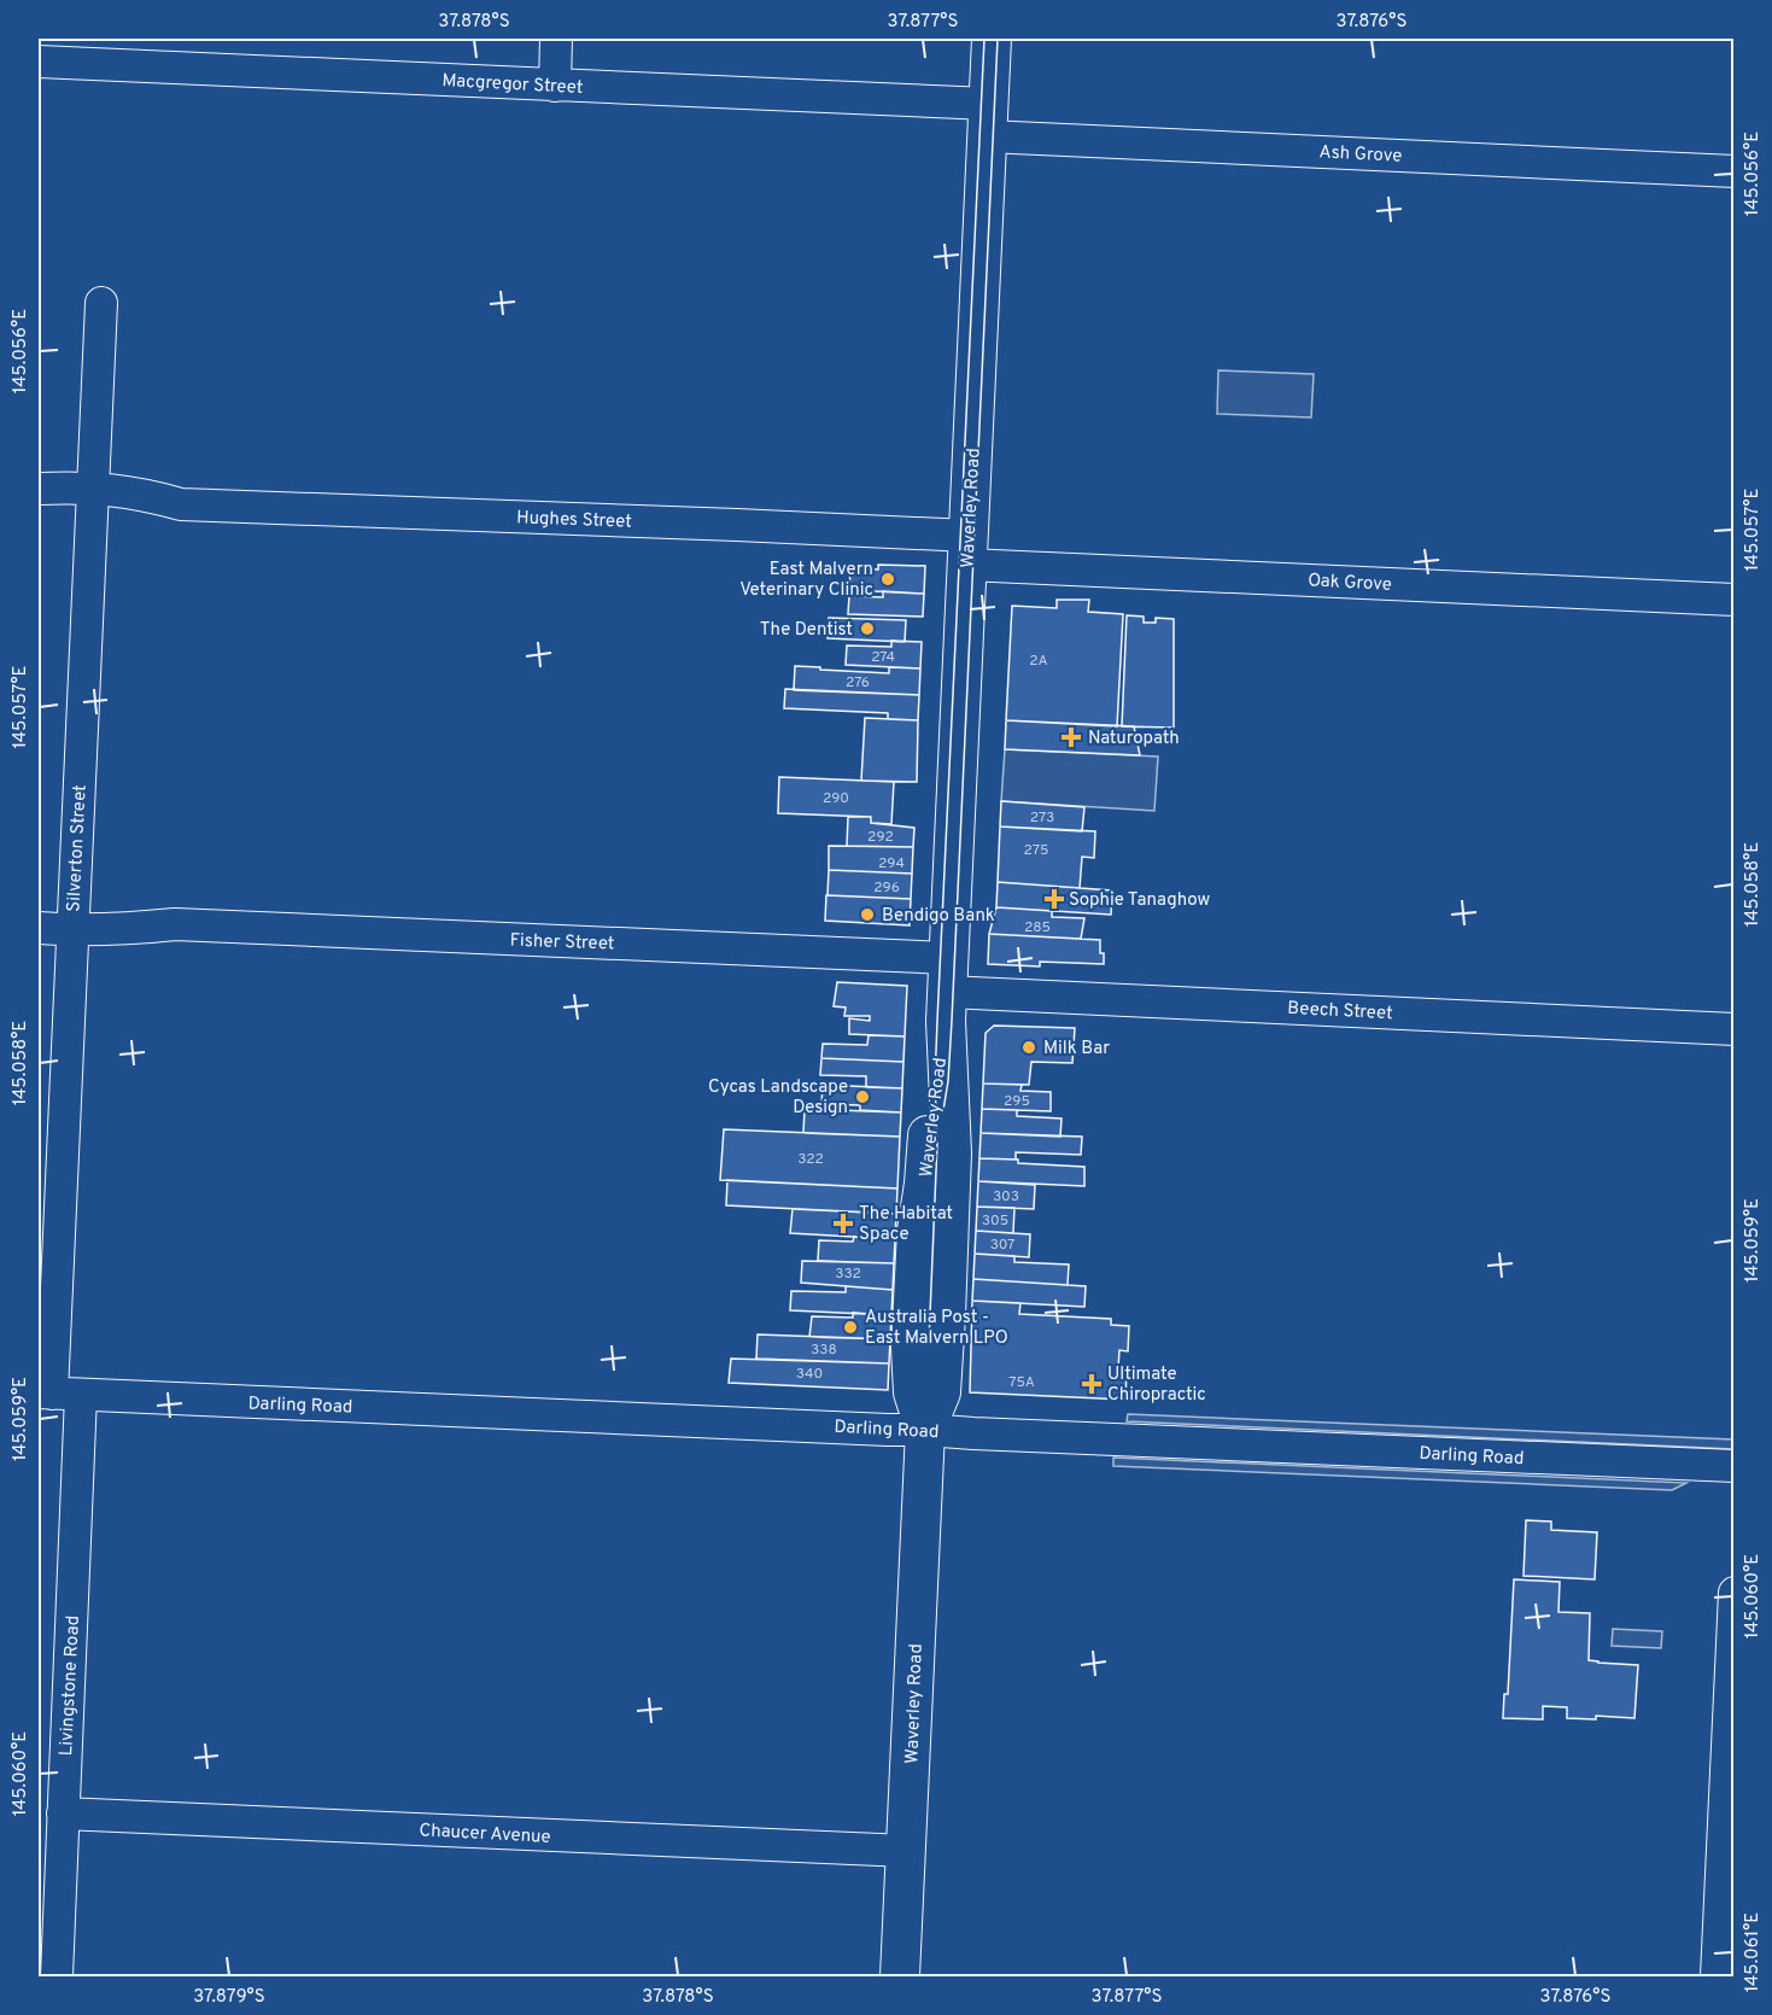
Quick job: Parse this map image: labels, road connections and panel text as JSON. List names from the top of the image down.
{
  "streets": {
    "main road": ["Waverley Road"],
    "street": [
      "Macgregor Street",
      "Ash Grove",
      "Hughes Street",
      "Oak Grove",
      "Silverton Street",
      "Fisher Street",
      "Beech Street",
      "Darling Road",
      "Livingstone Road",
      "Chaucer Avenue"
    ]
  },
  "crossings": [
    ["Macgregor Street", "Ash Grove"],
    ["Macgregor Street", "Waverley Road"],
    ["Ash Grove", "Waverley Road"],
    ["Waverley Road", "Hughes Street"],
    ["Waverley Road", "Oak Grove"],
    ["Waverley Road", "Fisher Street"],
    ["Waverley Road", "Beech Street"],
    ["Waverley Road", "Darling Road"],
    ["Waverley Road", "Chaucer Avenue"],
    ["Hughes Street", "Oak Grove"],
    ["Hughes Street", "Silverton Street"],
    ["Silverton Street", "Fisher Street"],
    ["Silverton Street", "Darling Road"],
    ["Silverton Street", "Livingstone Road"],
    ["Fisher Street", "Beech Street"],
    ["Darling Road", "Livingstone Road"],
    ["Livingstone Road", "Chaucer Avenue"]
  ],
  "places": {
    "other": [
      "East Malvern Veterinary Clinic",
      "The Dentist",
      "Bendigo Bank",
      "Milk Bar",
      "Cycas Landscape Design",
      "Australia Post - East Malvern LPO"
    ],
    "health": [
      "Naturopath",
      "Sophie Tanaghow",
      "The Habitat Space",
      "Ultimate Chiropractic"
    ]
  },
  "house_numbers": [
    "274",
    "2A",
    "276",
    "290",
    "273",
    "292",
    "275",
    "294",
    "296",
    "285",
    "295",
    "322",
    "303",
    "305",
    "307",
    "332",
    "338",
    "340",
    "75A"
  ],
  "coordinates": [
    "37.878°S",
    "37.877°S",
    "37.876°S",
    "145.056°E",
    "145.057°E",
    "145.058°E",
    "145.059°E",
    "145.060°E",
    "145.061°E",
    "37.879°S"
  ]
}
